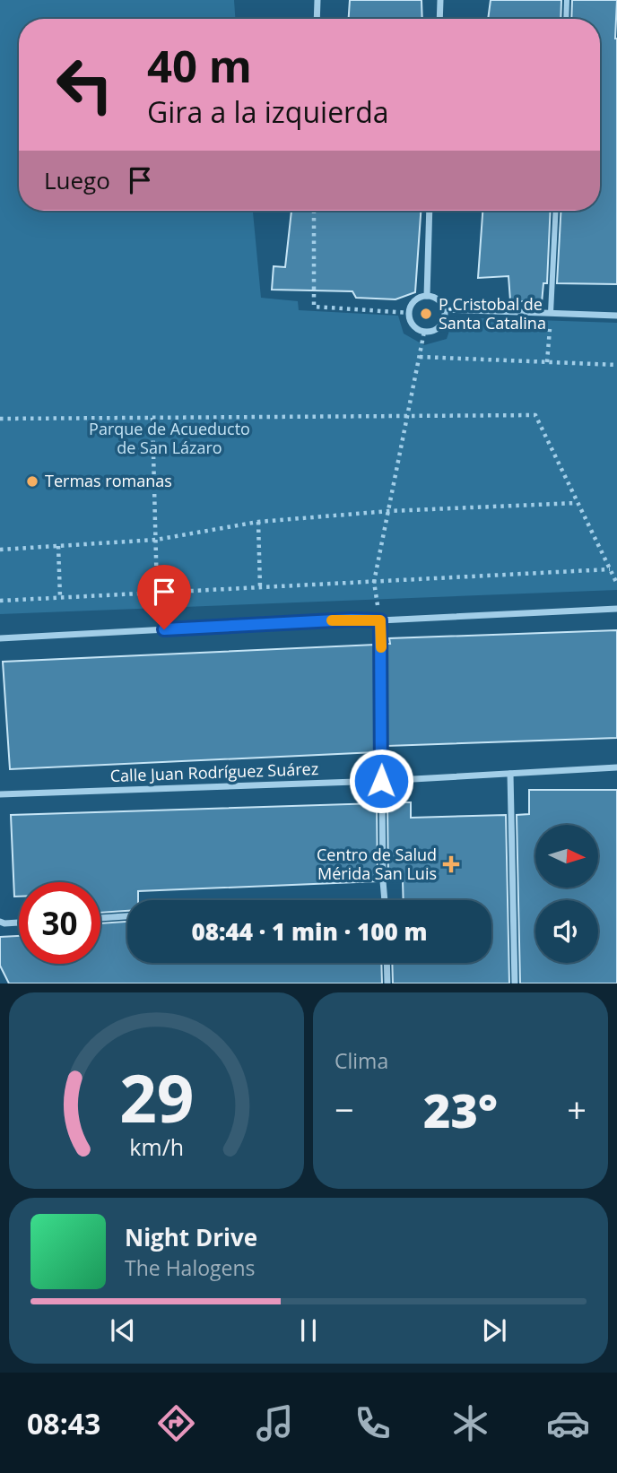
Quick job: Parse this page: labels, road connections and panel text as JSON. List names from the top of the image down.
{
  "streets": {
    "street": ["Calle Juan Rodríguez Suárez"]
  },
  "parks": ["Parque de Acueducto de San Lázaro"],
  "places": {
    "other": ["P.Cristobal de Santa Catalina", "Termas romanas"],
    "health": ["Centro de Salud Mérida San Luis"]
  },
  "north": "right",
  "page": {
    "turn": ["40 m", "Gira a la izquierda"],
    "then": "Luego",
    "limit": "30",
    "trip": "08:44 · 1 min · 100 m",
    "tile": "Clima",
    "heat": ["−", "23°", "+"],
    "song": ["Night Drive", "The Halogens"],
    "tabs": "08:43",
    "gauge": ["29", "km/h"]
  }
}
